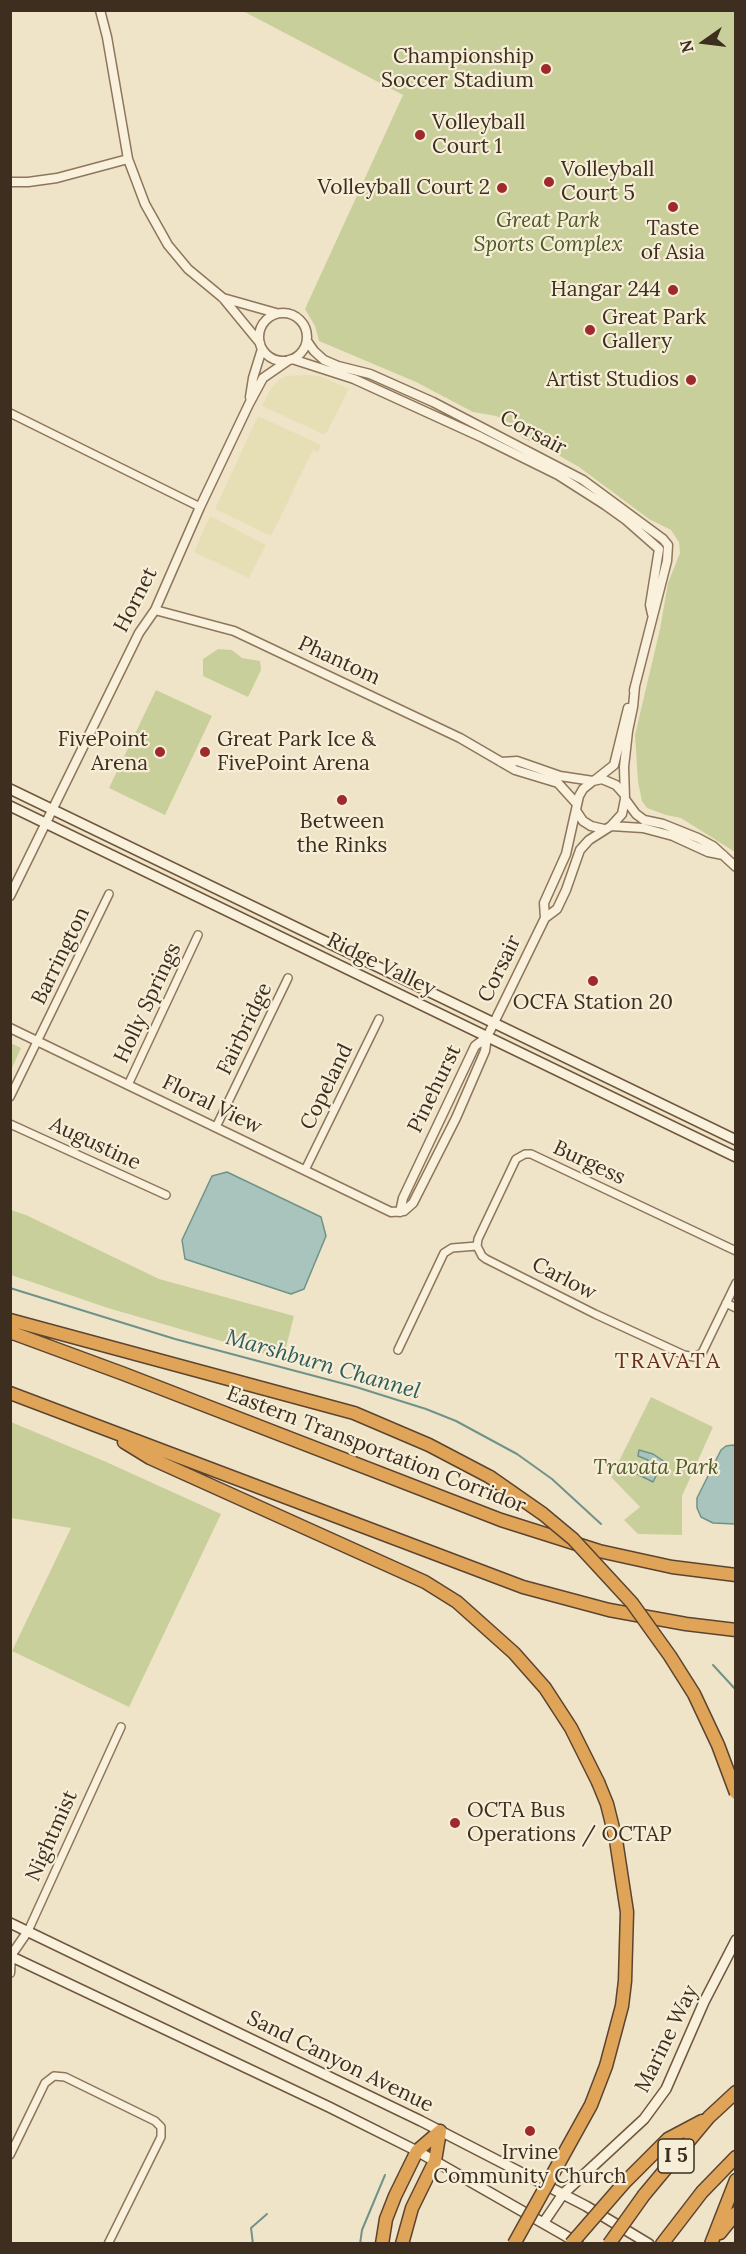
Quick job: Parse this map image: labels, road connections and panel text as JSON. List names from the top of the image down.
{
  "streets": {
    "highway": ["Eastern Transportation Corridor", "I 5"],
    "main road": ["Ridge Valley", "Marine Way", "Sand Canyon Avenue"],
    "street": [
      "Corsair",
      "Hornet",
      "Phantom",
      "Barrington",
      "Holly Springs",
      "Fairbridge",
      "Copeland",
      "Pinehurst",
      "Floral View",
      "Augustine",
      "Burgess",
      "Carlow",
      "Nightmist"
    ]
  },
  "crossings": [
    ["Corsair", "Hornet"],
    ["Corsair", "Phantom"],
    ["Corsair", "Ridge Valley"],
    ["Corsair", "Pinehurst"],
    ["Hornet", "Phantom"],
    ["Hornet", "Ridge Valley"],
    ["Barrington", "Floral View"],
    ["Ridge Valley", "Pinehurst"],
    ["Holly Springs", "Floral View"],
    ["Fairbridge", "Floral View"],
    ["Copeland", "Floral View"],
    ["Pinehurst", "Floral View"],
    ["Burgess", "Carlow"],
    ["Nightmist", "Sand Canyon Avenue"],
    ["Marine Way", "Sand Canyon Avenue"]
  ],
  "districts": ["TRAVATA"],
  "water": ["Marshburn Channel"],
  "parks": ["Great Park Sports Complex", "Travata Park"],
  "places": [
    "Championship Soccer Stadium",
    "Volleyball Court 1",
    "Volleyball Court 5",
    "Volleyball Court 2",
    "Taste of Asia",
    "Hangar 244",
    "Great Park Gallery",
    "Artist Studios",
    "FivePoint Arena",
    "Great Park Ice & FivePoint Arena",
    "Between the Rinks",
    "OCFA Station 20",
    "OCTA Bus Operations / OCTAP",
    "Irvine Community Church"
  ],
  "north": "left"
}
